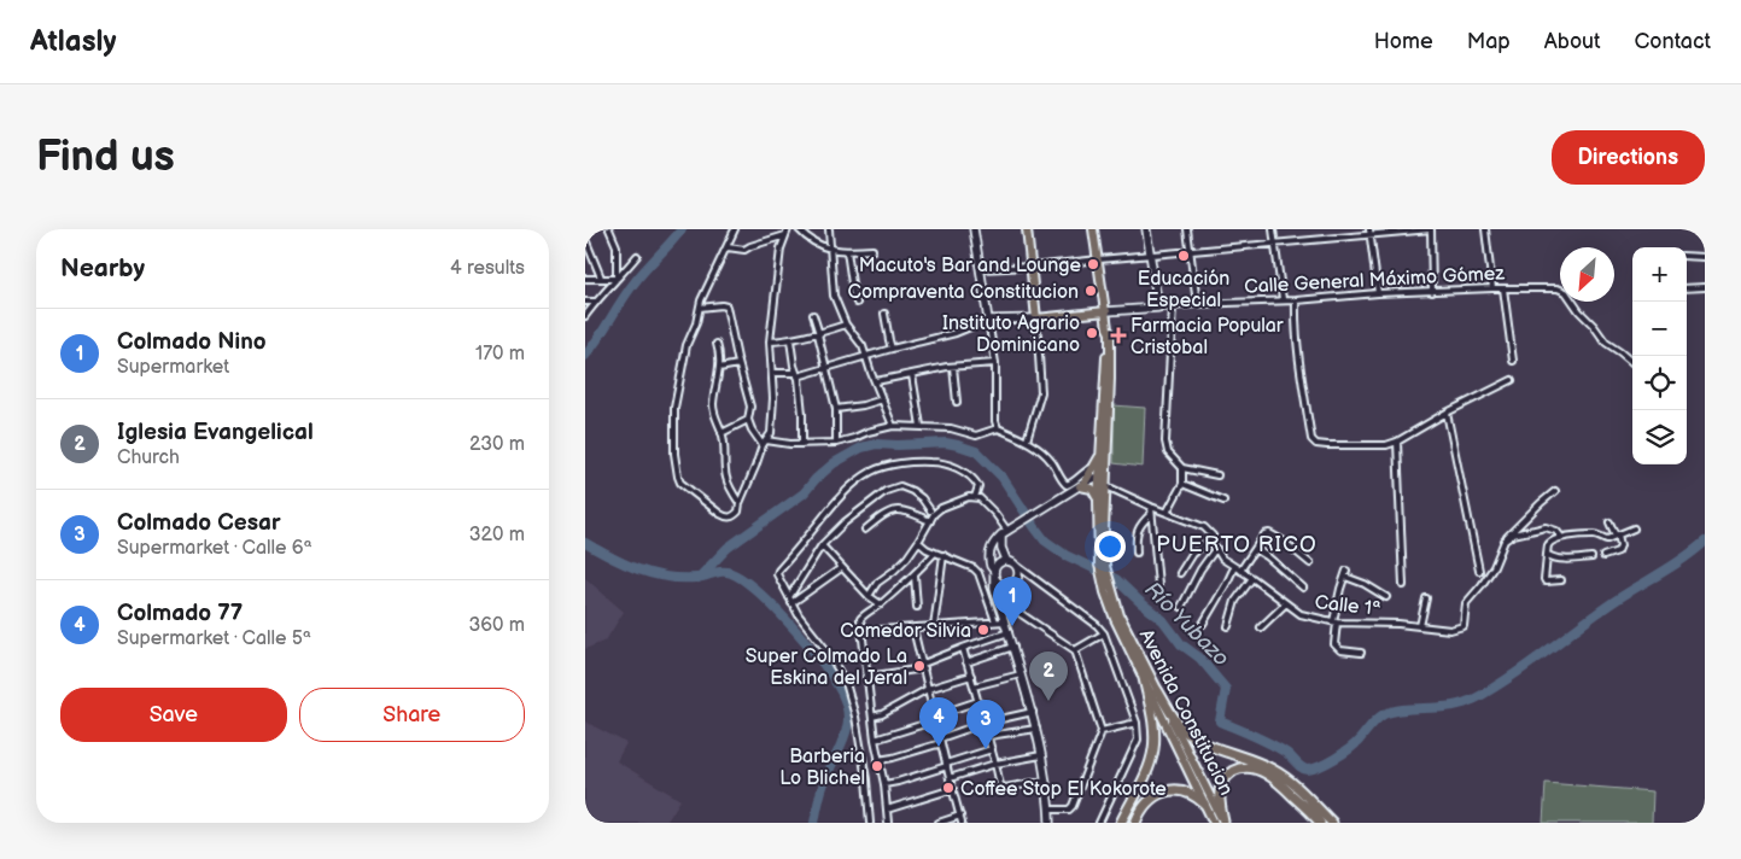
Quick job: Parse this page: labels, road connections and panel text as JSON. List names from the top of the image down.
{
  "streets": {
    "main road": ["Calle General Máximo Gómez", "Avenida Constitucion"],
    "street": ["Calle 1ª"]
  },
  "districts": ["PUERTO RICO"],
  "water": ["Río Yubazo"],
  "places": {
    "other": [
      "Educación Especial",
      "Macuto's Bar and Lounge",
      "Compraventa Constitucion",
      "Instituto Agrario Dominicano",
      "Comedor Silvia",
      "Super Colmado La Eskina del Jeral",
      "Barberia Lo Blichel",
      "Coffee Stop El Kokorote"
    ],
    "health": ["Farmacia Popular Cristobal"]
  },
  "north": "bottom left",
  "page": {
    "header": "Atlasly",
    "nav": [
      "Home",
      "Map",
      "About",
      "Contact"
    ],
    "buttons": [
      "Directions",
      ["Save", "Share"]
    ],
    "title": "Find us",
    "heading": ["Nearby", "4 results"],
    "map_buttons": ["+", "−"],
    "list": [
      {
        "mark": "1",
        "name": "Colmado Nino",
        "note": "Supermarket",
        "value": "170 m"
      },
      {
        "mark": "2",
        "name": "Iglesia Evangelical",
        "note": "Church",
        "value": "230 m"
      },
      {
        "mark": "3",
        "name": "Colmado Cesar",
        "note": "Supermarket · Calle 6ª",
        "value": "320 m"
      },
      {
        "mark": "4",
        "name": "Colmado 77",
        "note": "Supermarket · Calle 5ª",
        "value": "360 m"
      }
    ],
    "pins": [
      "1",
      "2",
      "4",
      "3"
    ]
  }
}
